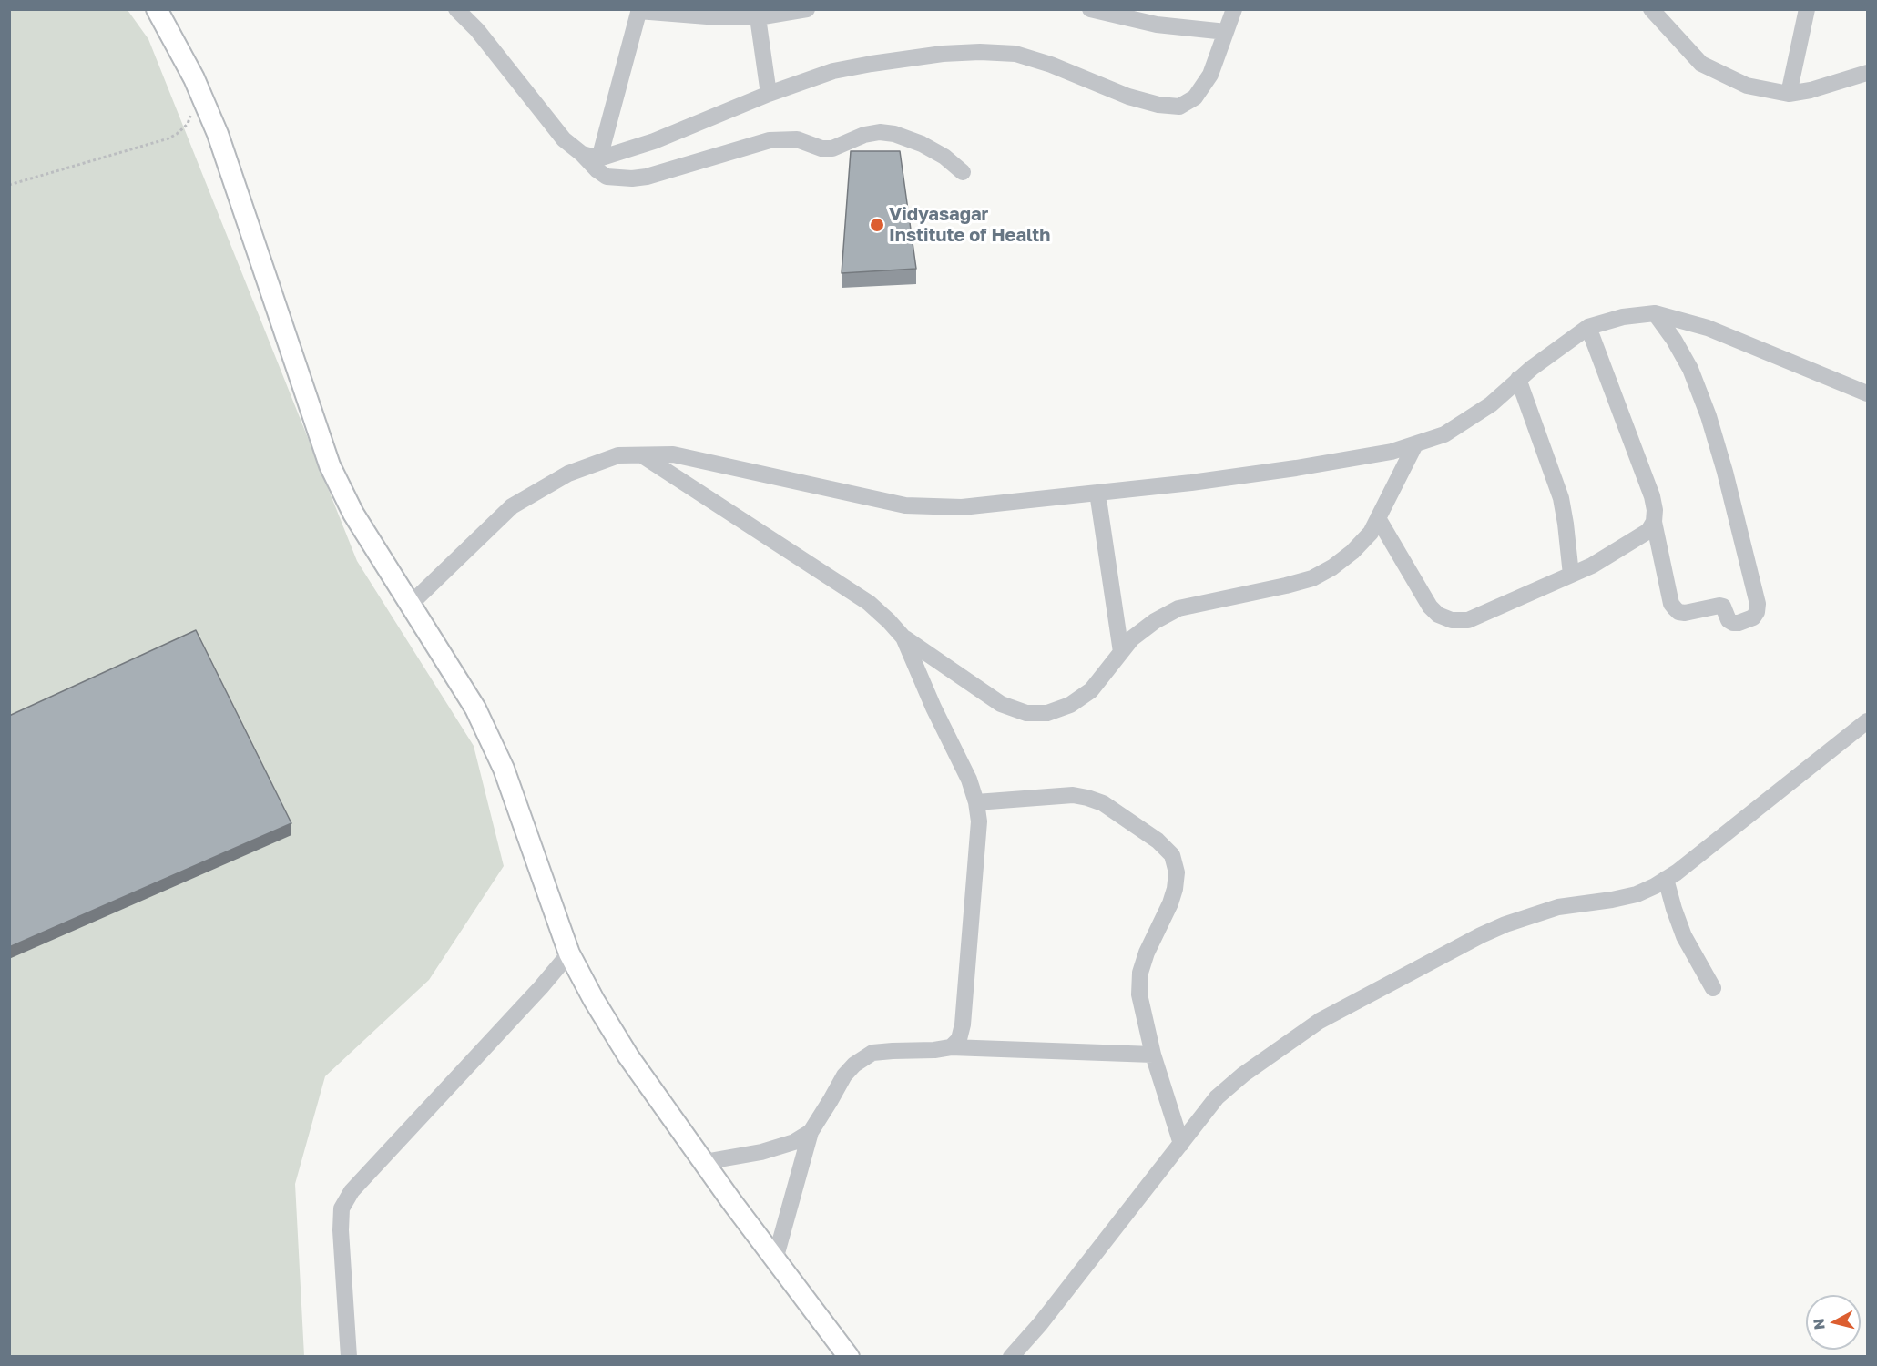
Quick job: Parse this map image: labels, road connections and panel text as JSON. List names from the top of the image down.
{
  "places": ["Vidyasagar Institute of Health"],
  "north": "left"
}
